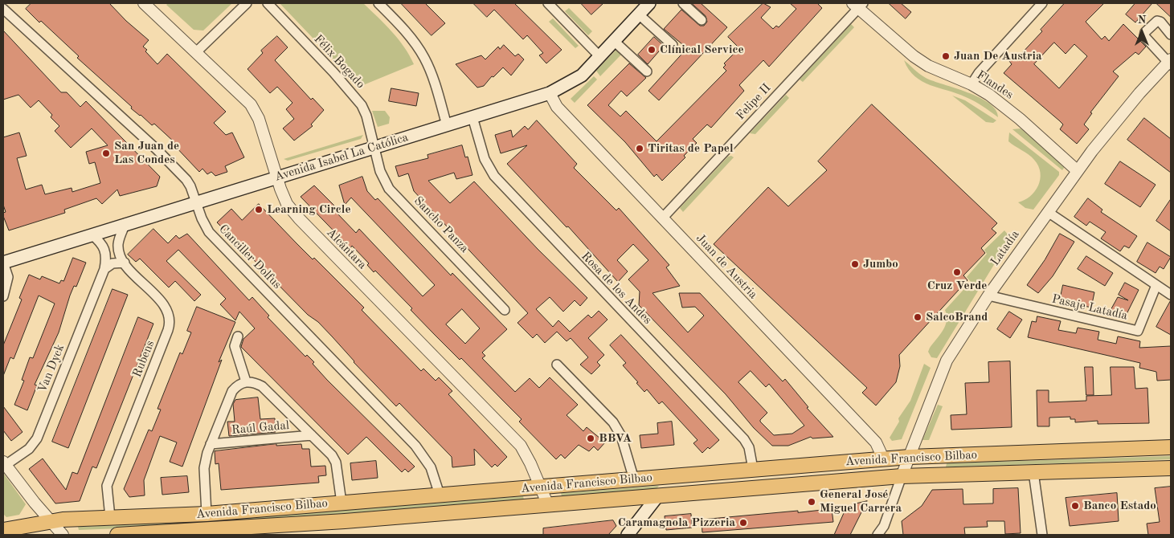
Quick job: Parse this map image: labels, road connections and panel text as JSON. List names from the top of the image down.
{
  "streets": {
    "main road": ["Avenida Isabel La Católica", "Avenida Francisco Bilbao"],
    "street": [
      "Félix Bogado",
      "Flandes",
      "Felipe II",
      "Sancho Panza",
      "Latadía",
      "Alcántara",
      "Canciller Dolfus",
      "Juan de Austria",
      "Rosa de los Andes",
      "Pasaje Latadía",
      "Rubens",
      "Van Dyck",
      "Raúl Gadal"
    ]
  },
  "crossings": [
    ["Félix Bogado", "Avenida Isabel La Católica"],
    ["Félix Bogado", "Sancho Panza"],
    ["Flandes", "Felipe II"],
    ["Flandes", "Latadía"],
    ["Felipe II", "Juan de Austria"],
    ["Avenida Isabel La Católica", "Sancho Panza"],
    ["Avenida Isabel La Católica", "Alcántara"],
    ["Avenida Isabel La Católica", "Canciller Dolfus"],
    ["Avenida Isabel La Católica", "Juan de Austria"],
    ["Avenida Isabel La Católica", "Rosa de los Andes"],
    ["Avenida Isabel La Católica", "Rubens"],
    ["Avenida Isabel La Católica", "Van Dyck"],
    ["Latadía", "Pasaje Latadía"],
    ["Latadía", "Avenida Francisco Bilbao"],
    ["Alcántara", "Avenida Francisco Bilbao"],
    ["Canciller Dolfus", "Avenida Francisco Bilbao"],
    ["Juan de Austria", "Avenida Francisco Bilbao"],
    ["Rosa de los Andes", "Avenida Francisco Bilbao"],
    ["Rubens", "Avenida Francisco Bilbao"],
    ["Raúl Gadal", "Avenida Francisco Bilbao"]
  ],
  "places": [
    "Clínical Service",
    "Juan De Austria",
    "Tiritas de Papel",
    "San Juan de Las Condes",
    "Learning Circle",
    "Jumbo",
    "Cruz Verde",
    "SalcoBrand",
    "BBVA",
    "General José Miguel Carrera",
    "Banco Estado",
    "Caramagnola Pizzeria"
  ],
  "north": "top"
}
